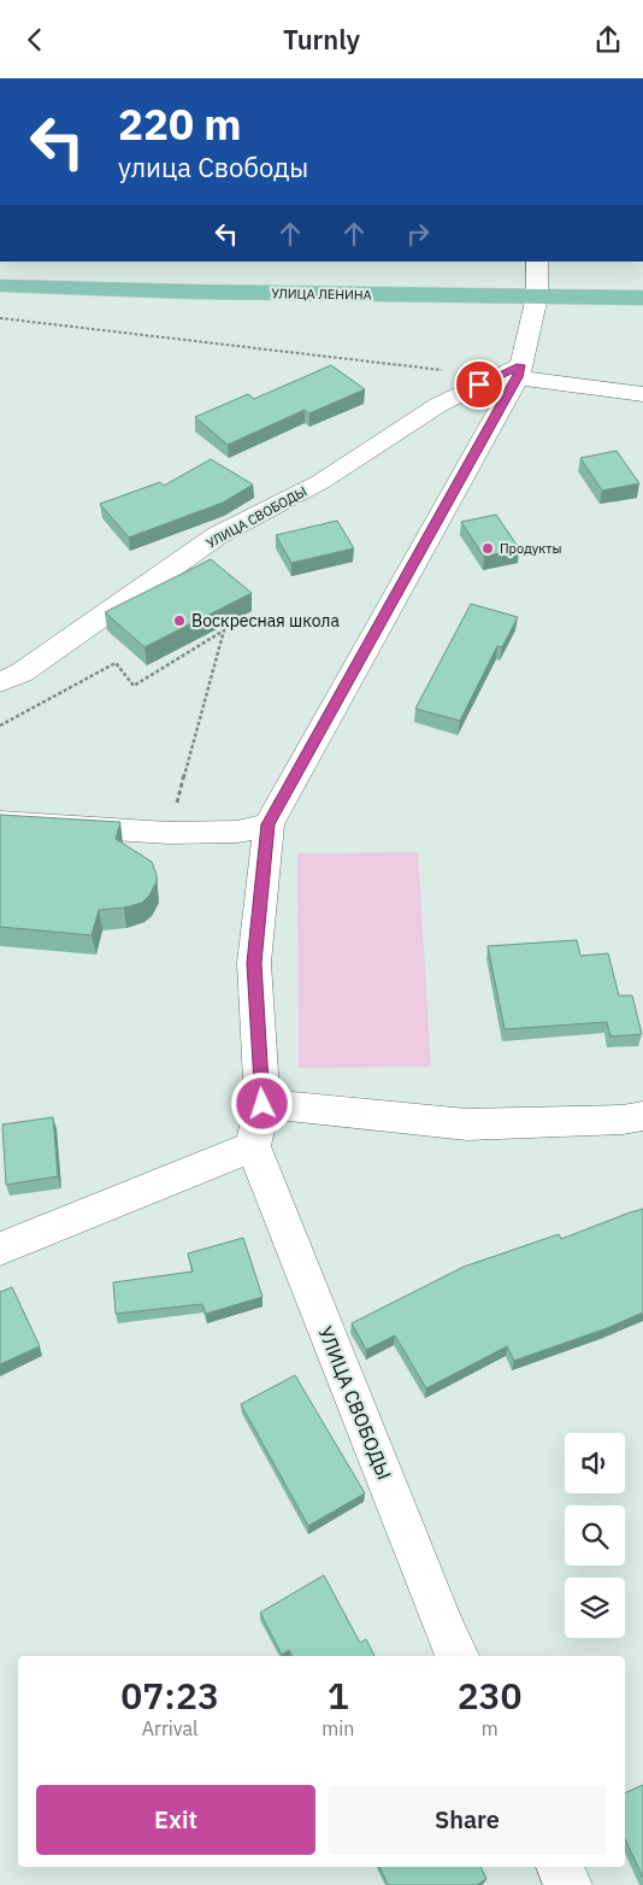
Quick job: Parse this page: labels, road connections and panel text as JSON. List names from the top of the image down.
{
  "streets": {
    "main road": ["УЛИЦА ЛЕНИНА"],
    "street": ["УЛИЦА СВОБОДЫ"]
  },
  "places": ["Продукты", "Воскресная школа"],
  "page": {
    "header": "Turnly",
    "turn": ["220 m", "улица Свободы"],
    "eta": [
      "07:23",
      "Arrival",
      "1",
      "min",
      "230",
      "m"
    ],
    "buttons": ["Exit", "Share"]
  }
}
